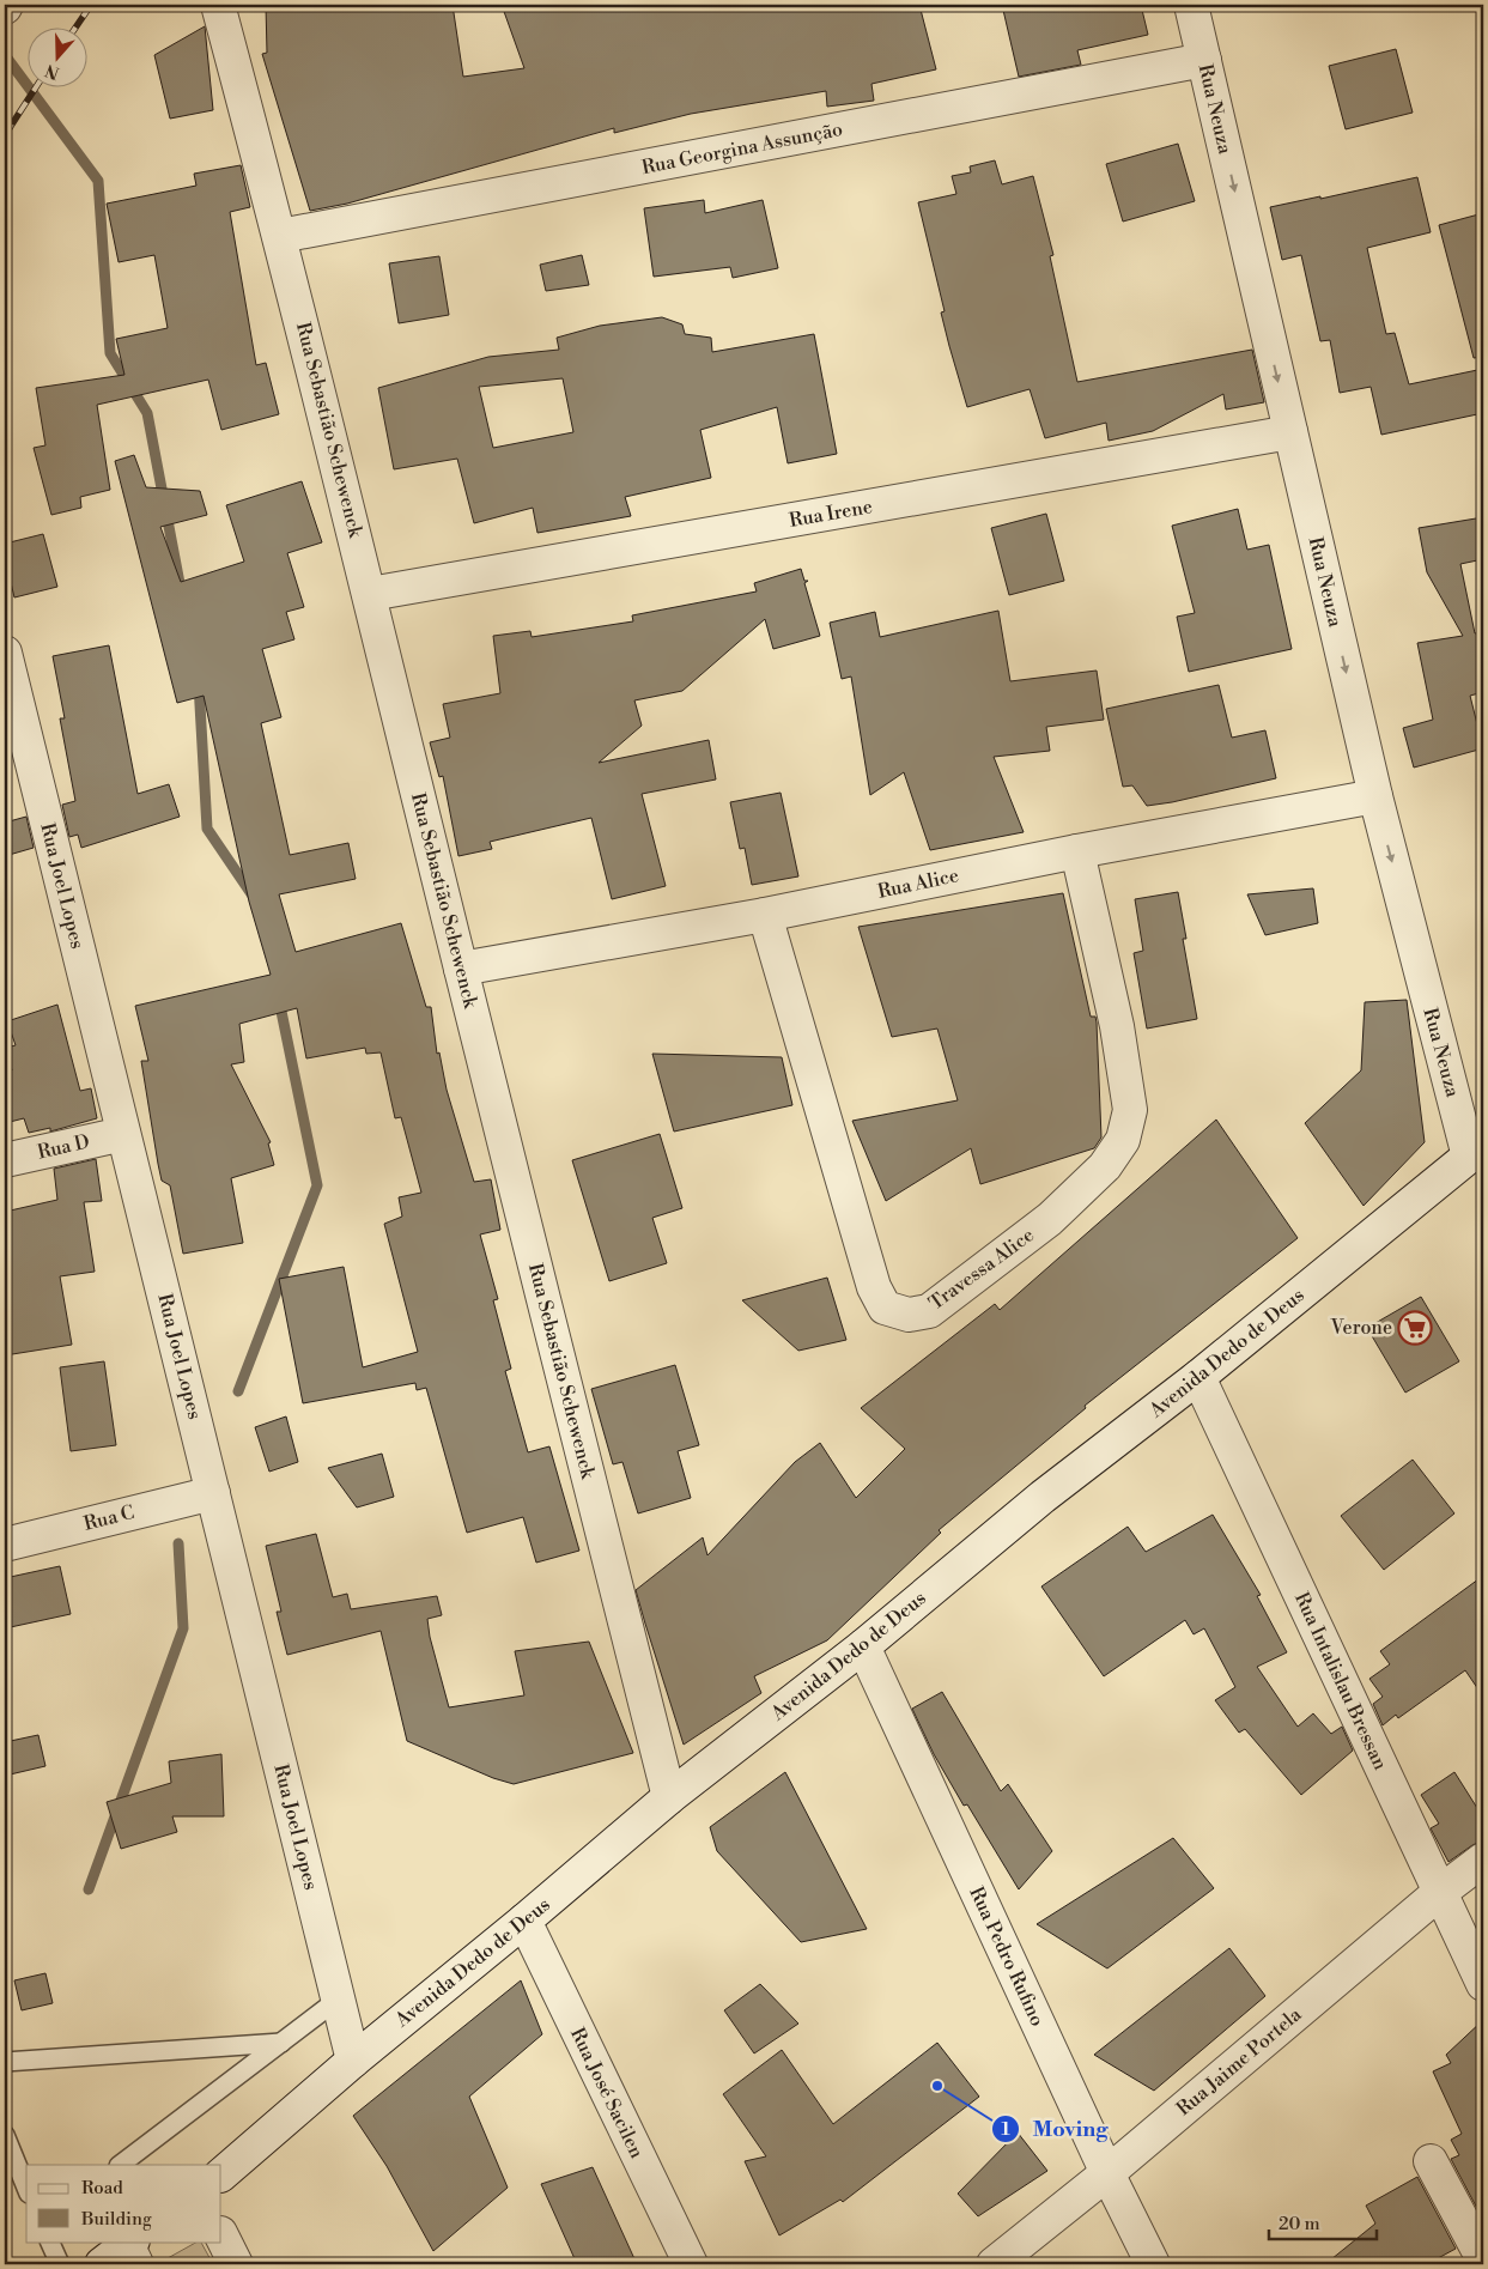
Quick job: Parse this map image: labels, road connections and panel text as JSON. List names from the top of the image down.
{
  "streets": {
    "street": [
      "Rua Neuza",
      "Rua Georgina Assunção",
      "Rua Sebastião Schewenck",
      "Rua Irene",
      "Rua Alice",
      "Rua Joel Lopes",
      "Rua D",
      "Travessa Alice",
      "Avenida Dedo de Deus",
      "Rua C",
      "Rua Intalislau Bressan",
      "Rua Pedro Rufino",
      "Rua Jaime Portela",
      "Rua José Sacilen"
    ]
  },
  "crossings": [
    ["Rua Neuza", "Rua Georgina Assunção"],
    ["Rua Neuza", "Rua Irene"],
    ["Rua Neuza", "Rua Alice"],
    ["Rua Neuza", "Avenida Dedo de Deus"],
    ["Rua Georgina Assunção", "Rua Sebastião Schewenck"],
    ["Rua Sebastião Schewenck", "Rua Irene"],
    ["Rua Sebastião Schewenck", "Rua Alice"],
    ["Rua Sebastião Schewenck", "Avenida Dedo de Deus"],
    ["Rua Alice", "Travessa Alice"],
    ["Rua Joel Lopes", "Rua D"],
    ["Rua Joel Lopes", "Avenida Dedo de Deus"],
    ["Rua Joel Lopes", "Rua C"],
    ["Avenida Dedo de Deus", "Rua Intalislau Bressan"],
    ["Avenida Dedo de Deus", "Rua Pedro Rufino"],
    ["Avenida Dedo de Deus", "Rua José Sacilen"],
    ["Rua Intalislau Bressan", "Rua Jaime Portela"],
    ["Rua Pedro Rufino", "Rua Jaime Portela"]
  ],
  "one_way": ["Rua Neuza"],
  "places": {
    "supermarket": ["Verone"],
    "other": ["Moving"]
  },
  "legend": ["Road", "Building"],
  "scale_bar": "20 m",
  "north": "bottom"
}
